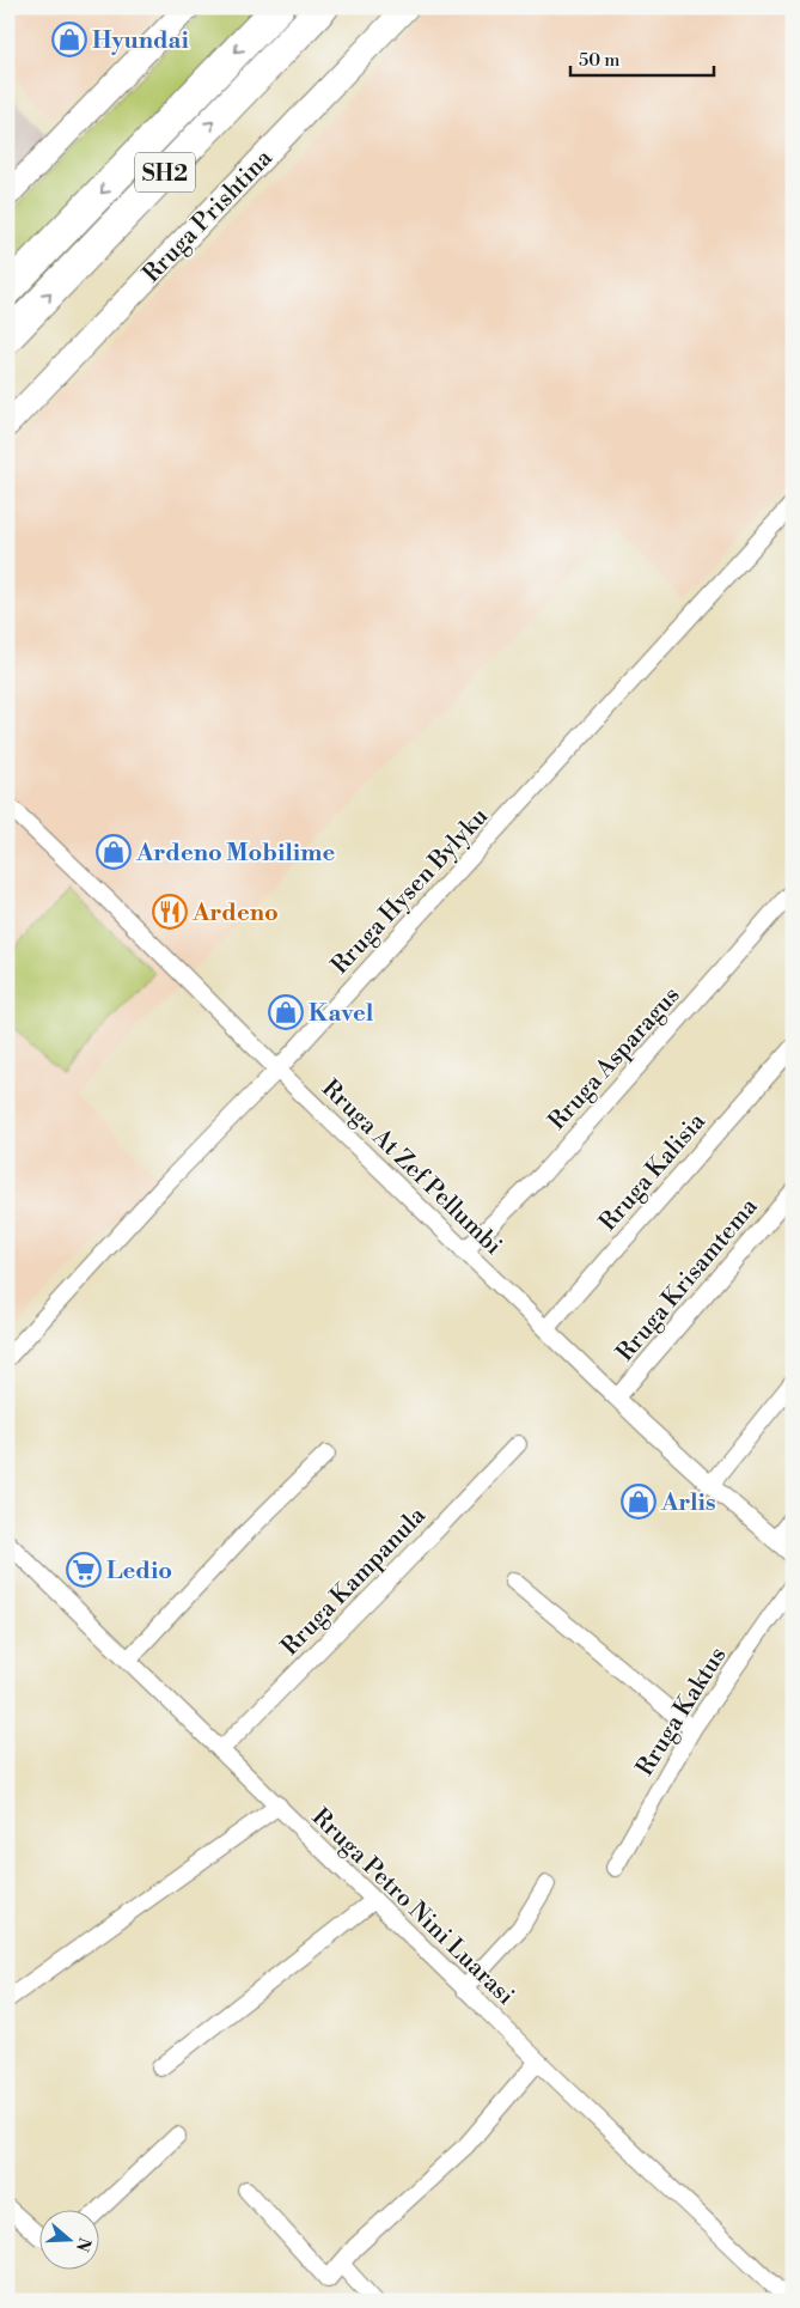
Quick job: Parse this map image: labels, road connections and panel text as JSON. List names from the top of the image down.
{
  "streets": {
    "highway": ["SH2"],
    "main road": ["Rruga Prishtina"],
    "street": [
      "Rruga Hysen Bylyku",
      "Rruga Asparagus",
      "Rruga At Zef Pellumbi",
      "Rruga Kalisia",
      "Rruga Krisamtema",
      "Rruga Kampanula",
      "Rruga Kaktus",
      "Rruga Petro Nini Luarasi"
    ]
  },
  "crossings": [
    ["Rruga Hysen Bylyku", "Rruga At Zef Pellumbi"],
    ["Rruga Asparagus", "Rruga At Zef Pellumbi"],
    ["Rruga At Zef Pellumbi", "Rruga Kalisia"],
    ["Rruga At Zef Pellumbi", "Rruga Krisamtema"],
    ["Rruga Kampanula", "Rruga Petro Nini Luarasi"]
  ],
  "places": {
    "shop": [
      "Hyundai",
      "Ardeno Mobilime",
      "Kavel",
      "Arlis"
    ],
    "restaurant": ["Ardeno"],
    "supermarket": ["Ledio"]
  },
  "scale_bar": "50 m",
  "north": "right"
}
